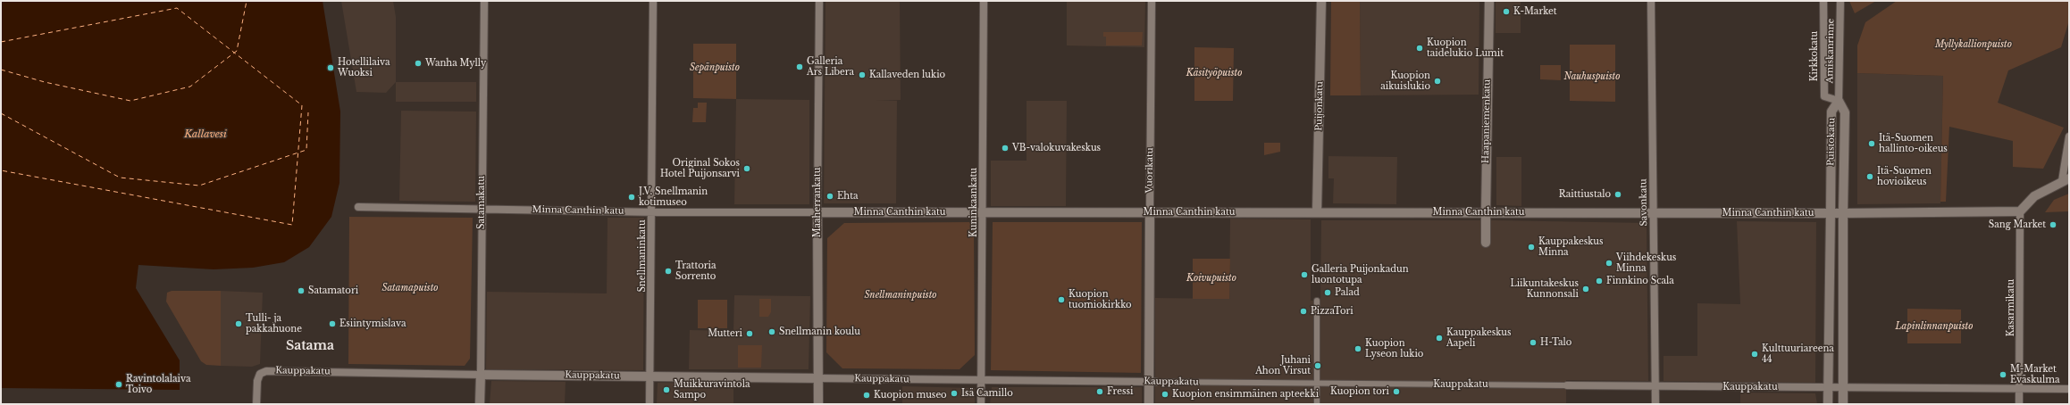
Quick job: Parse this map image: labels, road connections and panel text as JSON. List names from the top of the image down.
{
  "streets": {
    "main road": [
      "Puijonkatu",
      "Haapaniemenkatu",
      "Puistokatu",
      "Vuorikatu",
      "Satamakatu",
      "Maaherrankatu",
      "Minna Canthin katu",
      "Kauppakatu"
    ],
    "street": [
      "Amiskanrinne",
      "Kirkkokatu",
      "Kuninkaankatu",
      "Savonkatu",
      "Snellmaninkatu",
      "Kasarmikatu"
    ]
  },
  "crossings": [
    ["Amiskanrinne", "Kirkkokatu"],
    ["Amiskanrinne", "Puistokatu"],
    ["Kirkkokatu", "Puistokatu"],
    ["Puijonkatu", "Minna Canthin katu"],
    ["Haapaniemenkatu", "Minna Canthin katu"],
    ["Puistokatu", "Minna Canthin katu"],
    ["Puistokatu", "Kauppakatu"],
    ["Vuorikatu", "Minna Canthin katu"],
    ["Vuorikatu", "Kauppakatu"],
    ["Satamakatu", "Minna Canthin katu"],
    ["Satamakatu", "Kauppakatu"],
    ["Maaherrankatu", "Minna Canthin katu"],
    ["Maaherrankatu", "Kauppakatu"],
    ["Kuninkaankatu", "Minna Canthin katu"],
    ["Kuninkaankatu", "Kauppakatu"],
    ["Savonkatu", "Minna Canthin katu"],
    ["Savonkatu", "Kauppakatu"],
    ["Minna Canthin katu", "Snellmaninkatu"],
    ["Minna Canthin katu", "Kasarmikatu"],
    ["Snellmaninkatu", "Kauppakatu"],
    ["Kasarmikatu", "Kauppakatu"]
  ],
  "districts": ["Satama"],
  "water": ["Kallavesi"],
  "parks": [
    "Myllykallionpuisto",
    "Sepänpuisto",
    "Käsityöpuisto",
    "Nauhuspuisto",
    "Koivupuisto",
    "Satamapuisto",
    "Snellmaninpuisto",
    "Lapinlinnanpuisto"
  ],
  "places": [
    "K-Market",
    "Kuopion taidelukio Lumit",
    "Wanha Mylly",
    "Galleria Ars Libera",
    "Hotellilaiva Wuoksi",
    "Kallaveden lukio",
    "Kuopion aikuislukio",
    "Itä-Suomen hallinto-oikeus",
    "VB-valokuvakeskus",
    "Original Sokos Hotel Puijonsarvi",
    "Itä-Suomen hovioikeus",
    "Raittiustalo",
    "Ehta",
    "J.V. Snellmanin kotimuseo",
    "Sang Market",
    "Kauppakeskus Minna",
    "Viihdekeskus Minna",
    "Trattoria Sorrento",
    "Galleria Puijonkadun luontotupa",
    "Finnkino Scala",
    "Liikuntakeskus Kunnonsali",
    "Satamatori",
    "Palad",
    "Kuopion tuomiokirkko",
    "PizzaTori",
    "Tulli- ja pakkahuone",
    "Esiintymislava",
    "Snellmanin koulu",
    "Mutteri",
    "Kauppakeskus Aapeli",
    "H-Talo",
    "Kuopion Lyseon lukio",
    "Kulttuuriareena 44",
    "Juhani Ahon Virsut",
    "M-Market Eväskulma",
    "Ravintolalaiva Toivo",
    "Muikkuravintola Sampo",
    "Fressi",
    "Kuopion tori",
    "Isä Camillo",
    "Kuopion ensimmäinen apteekki",
    "Kuopion museo"
  ]
}
